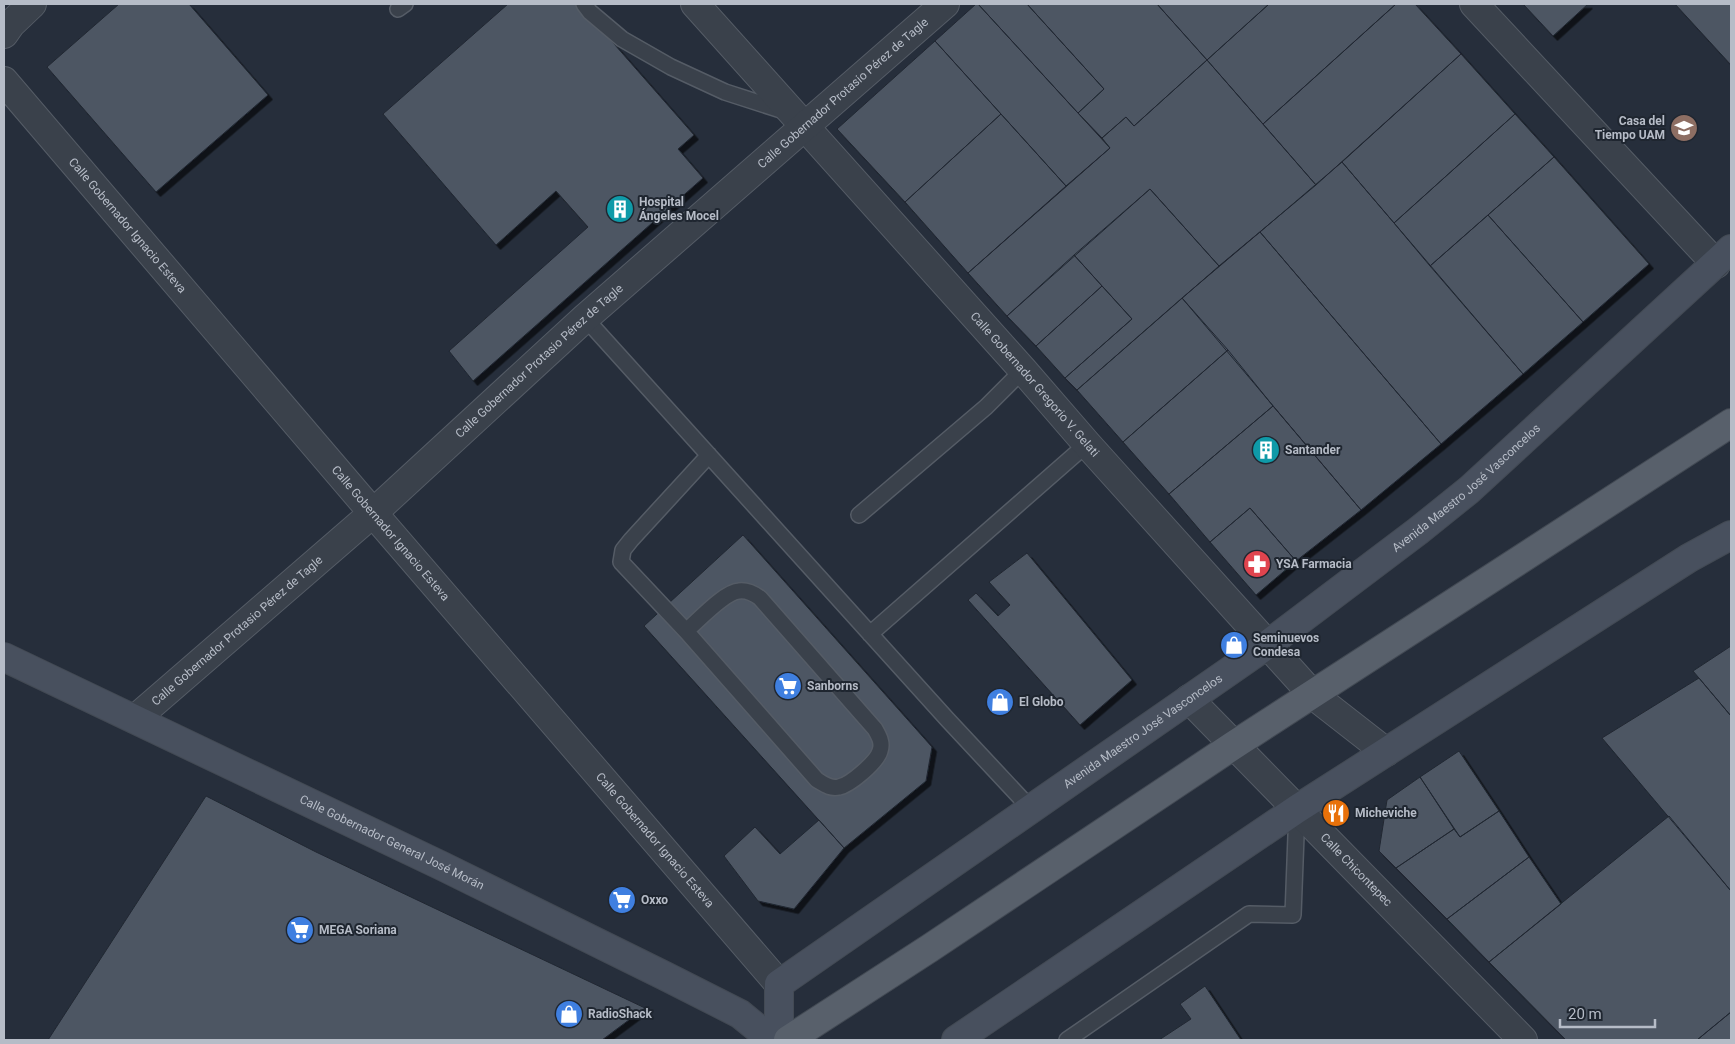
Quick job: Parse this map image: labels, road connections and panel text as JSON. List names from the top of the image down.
{
  "streets": {
    "main road": ["Avenida Maestro José Vasconcelos", "Calle Gobernador General José Morán"],
    "street": [
      "Calle Gobernador Protasio Pérez de Tagle",
      "Calle Gobernador Ignacio Esteva",
      "Calle Gobernador Gregorio V. Gelati",
      "Calle Chicontepec"
    ]
  },
  "crossings": [
    ["Calle Gobernador Protasio Pérez de Tagle", "Calle Gobernador Ignacio Esteva"],
    ["Calle Gobernador Protasio Pérez de Tagle", "Calle Gobernador Gregorio V. Gelati"],
    ["Calle Gobernador Protasio Pérez de Tagle", "Calle Gobernador General José Morán"],
    ["Calle Gobernador Ignacio Esteva", "Avenida Maestro José Vasconcelos"],
    ["Calle Gobernador Gregorio V. Gelati", "Avenida Maestro José Vasconcelos"],
    ["Avenida Maestro José Vasconcelos", "Calle Chicontepec"]
  ],
  "places": {
    "school or university": ["Casa del Tiempo UAM"],
    "building": ["Hospital Ángeles Mocel", "Santander"],
    "pharmacy": ["YSA Farmacia"],
    "shop": ["Seminuevos Condesa", "El Globo", "RadioShack"],
    "supermarket": ["Sanborns", "Oxxo", "MEGA Soriana"],
    "restaurant": ["Micheviche"]
  },
  "scale_bar": "20 m"
}
